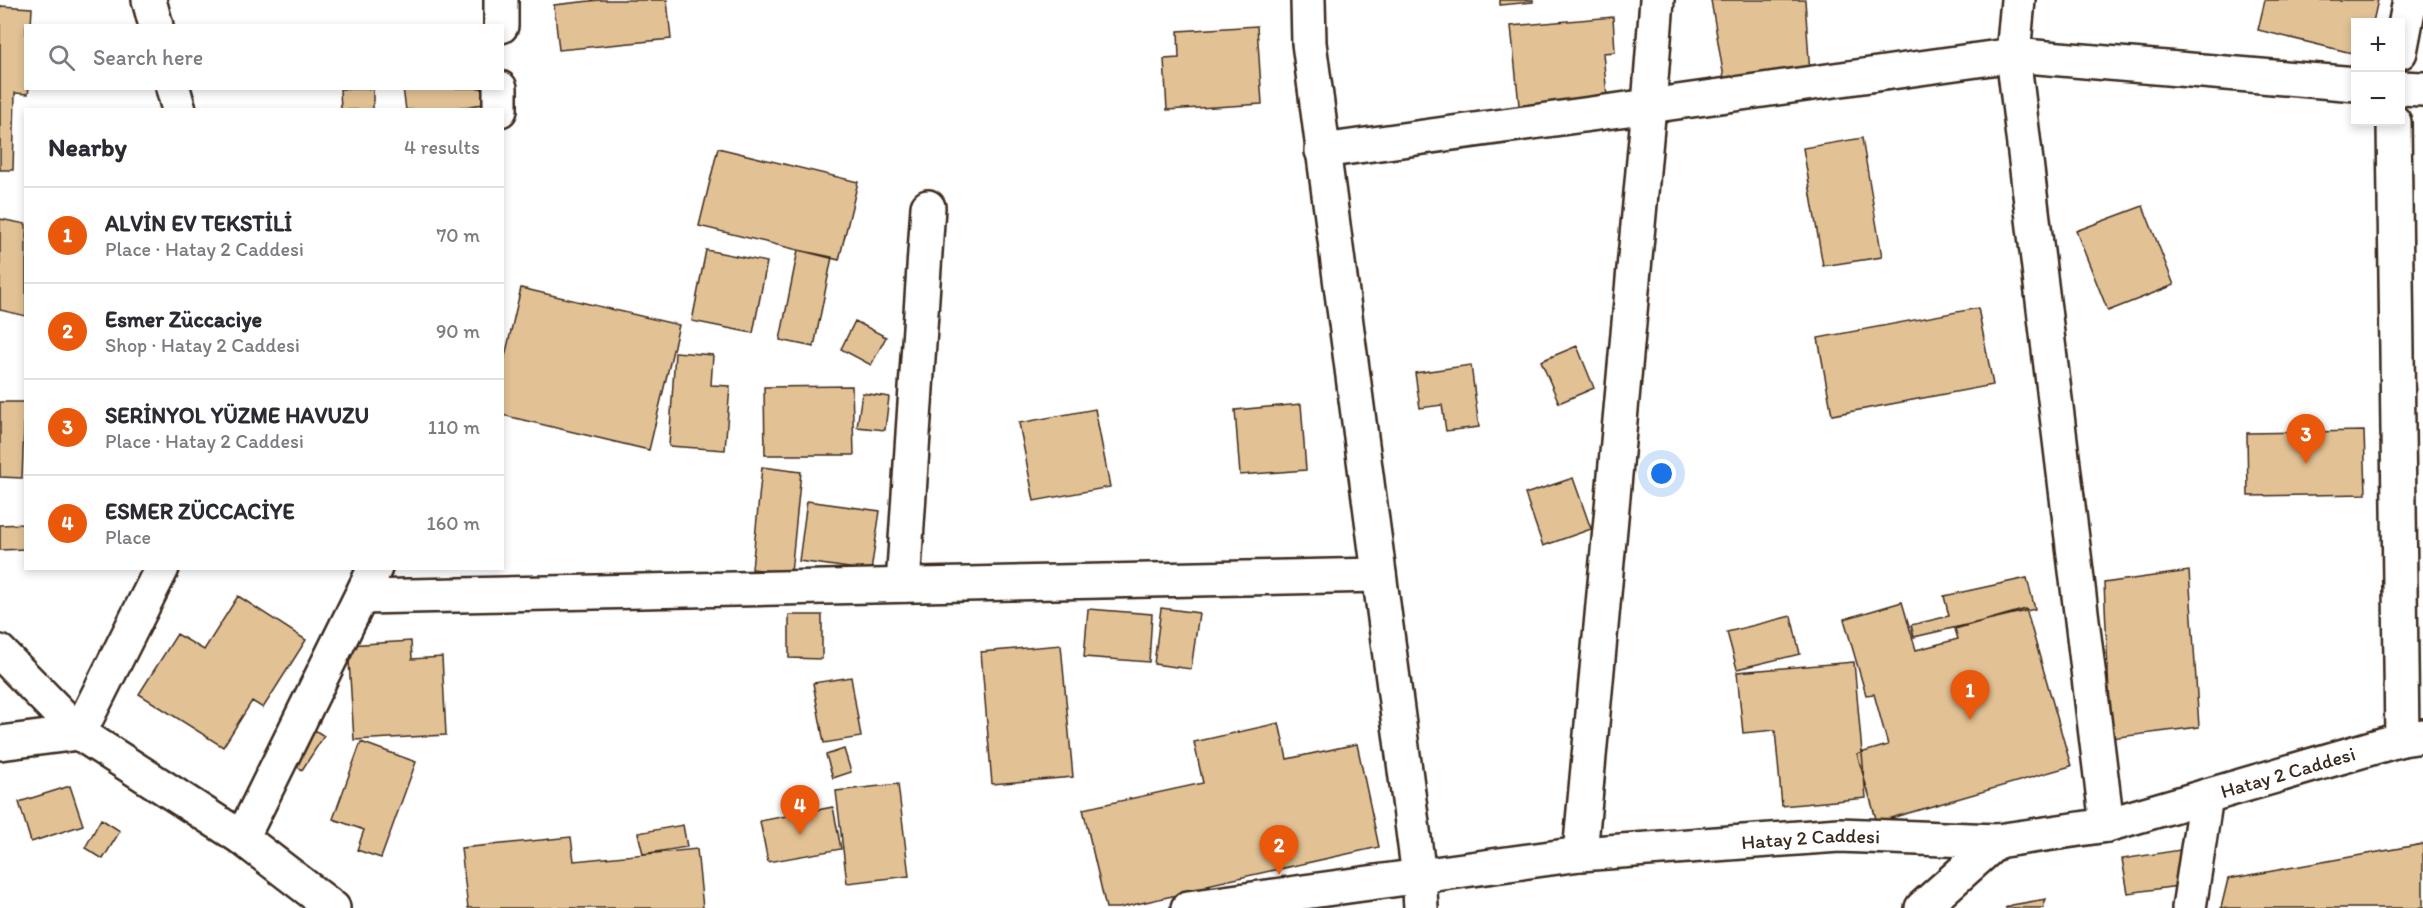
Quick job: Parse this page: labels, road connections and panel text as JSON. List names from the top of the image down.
{
  "streets": {
    "street": ["Hatay 2 Caddesi"]
  },
  "page": {
    "map_buttons": ["+", "−"],
    "search": "Search here",
    "heading": ["Nearby", "4 results"],
    "list": [
      {
        "mark": "1",
        "name": "ALVİN EV TEKSTİLİ",
        "note": "Place · Hatay 2 Caddesi",
        "value": "70 m"
      },
      {
        "mark": "2",
        "name": "Esmer Züccaciye",
        "note": "Shop · Hatay 2 Caddesi",
        "value": "90 m"
      },
      {
        "mark": "3",
        "name": "SERİNYOL YÜZME HAVUZU",
        "note": "Place · Hatay 2 Caddesi",
        "value": "110 m"
      },
      {
        "mark": "4",
        "name": "ESMER ZÜCCACİYE",
        "note": "Place",
        "value": "160 m"
      }
    ],
    "pins": [
      "3",
      "1",
      "4",
      "2"
    ]
  }
}
